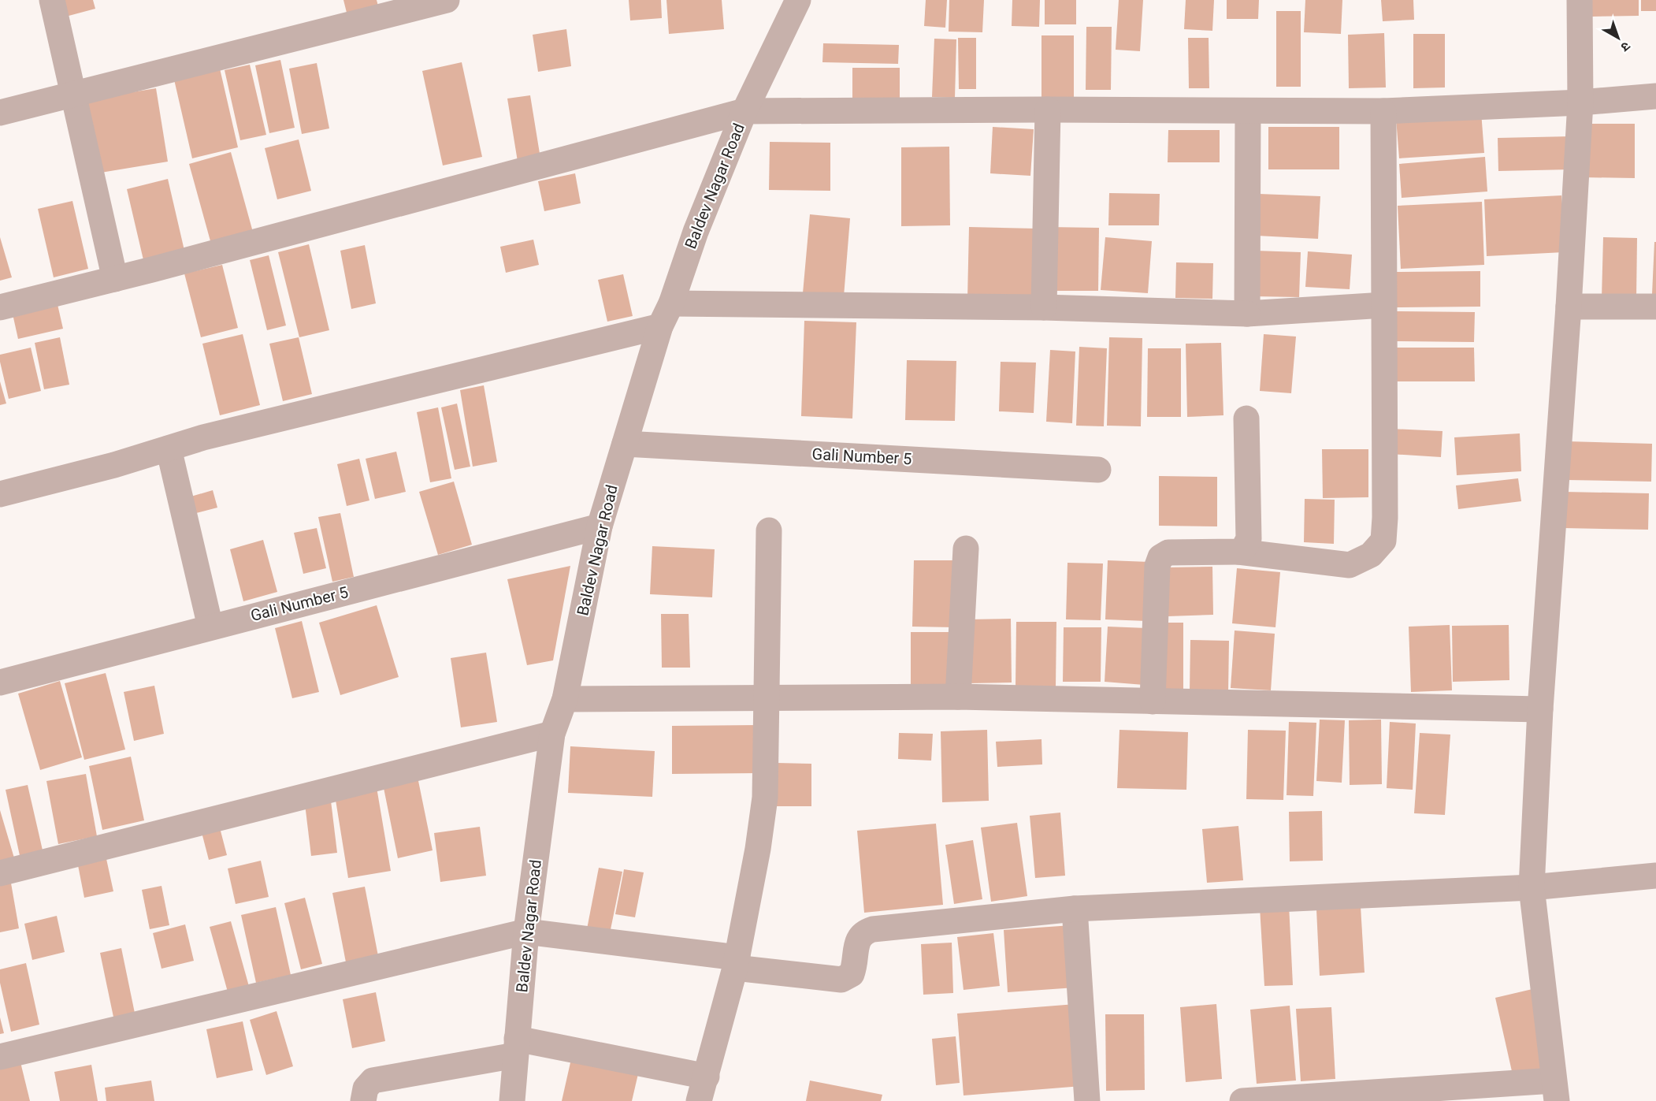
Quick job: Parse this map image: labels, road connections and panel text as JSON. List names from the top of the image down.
{
  "streets": {
    "street": ["Baldev Nagar Road", "Gali Number 5"]
  },
  "crossings": [
    ["Baldev Nagar Road", "Gali Number 5"]
  ],
  "north": "bottom right"
}
